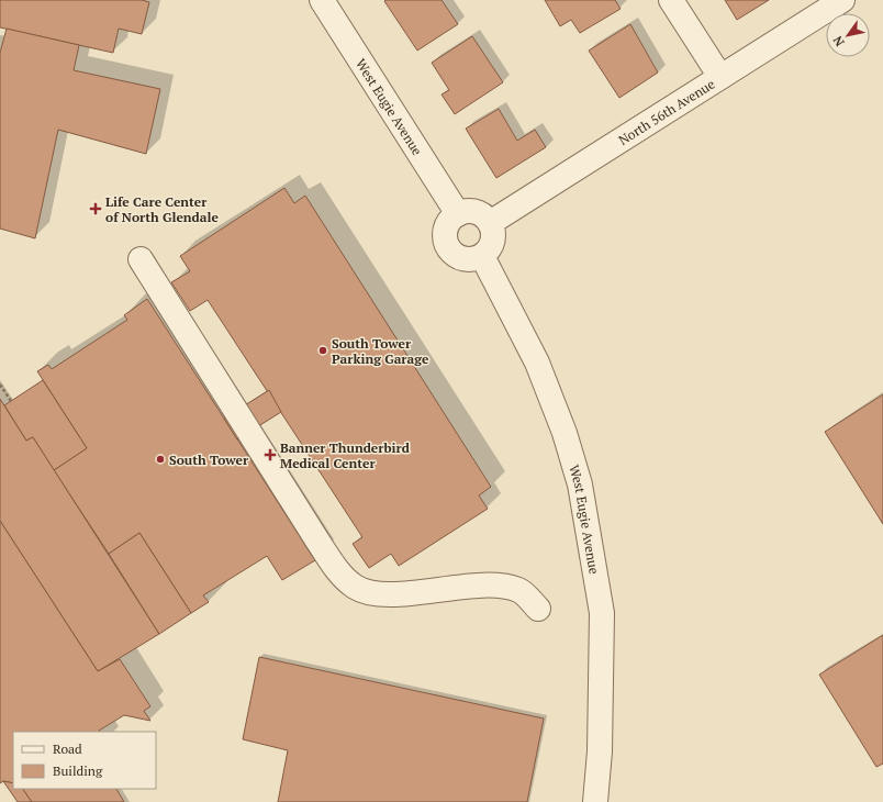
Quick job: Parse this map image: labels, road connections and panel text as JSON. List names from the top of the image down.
{
  "streets": {
    "street": ["West Eugie Avenue", "North 56th Avenue"]
  },
  "crossings": [
    ["West Eugie Avenue", "North 56th Avenue"]
  ],
  "places": {
    "health": ["Life Care Center of North Glendale", "Banner Thunderbird Medical Center"],
    "other": ["South Tower Parking Garage", "South Tower"]
  },
  "legend": ["Road", "Building"],
  "north": "bottom left"
}
